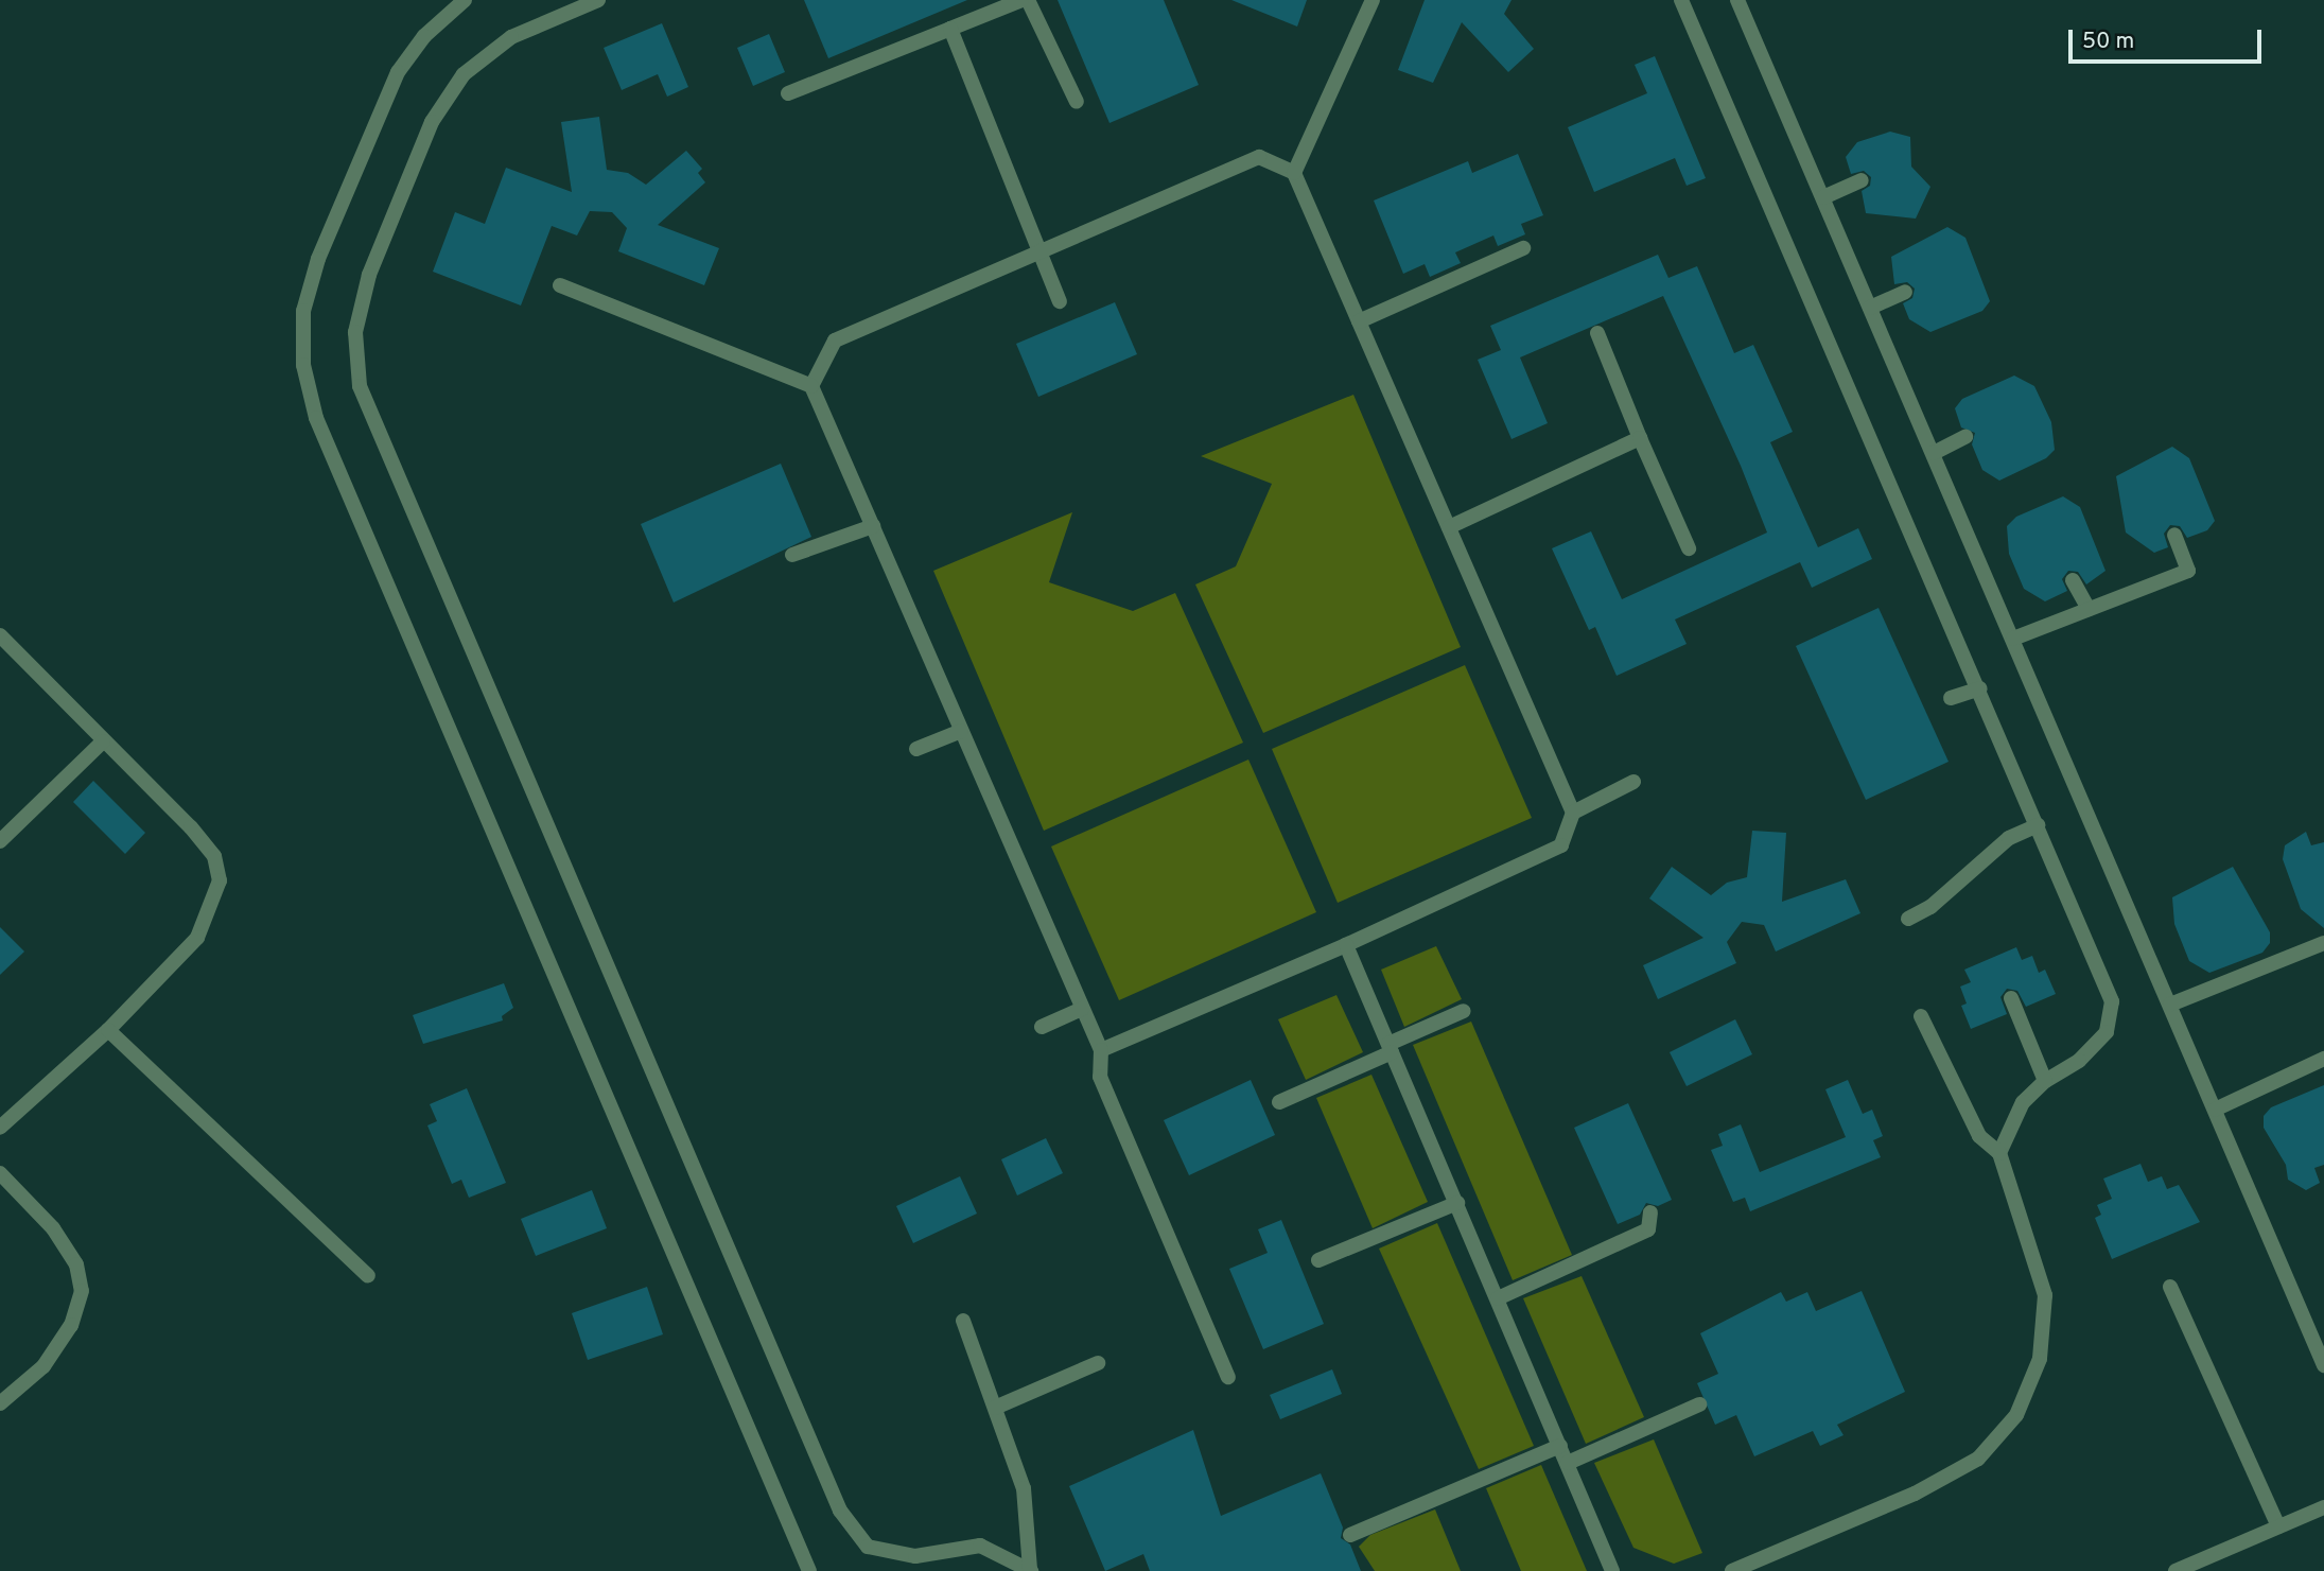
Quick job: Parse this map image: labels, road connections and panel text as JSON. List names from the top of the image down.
{
  "scale_bar": "50 m"
}
